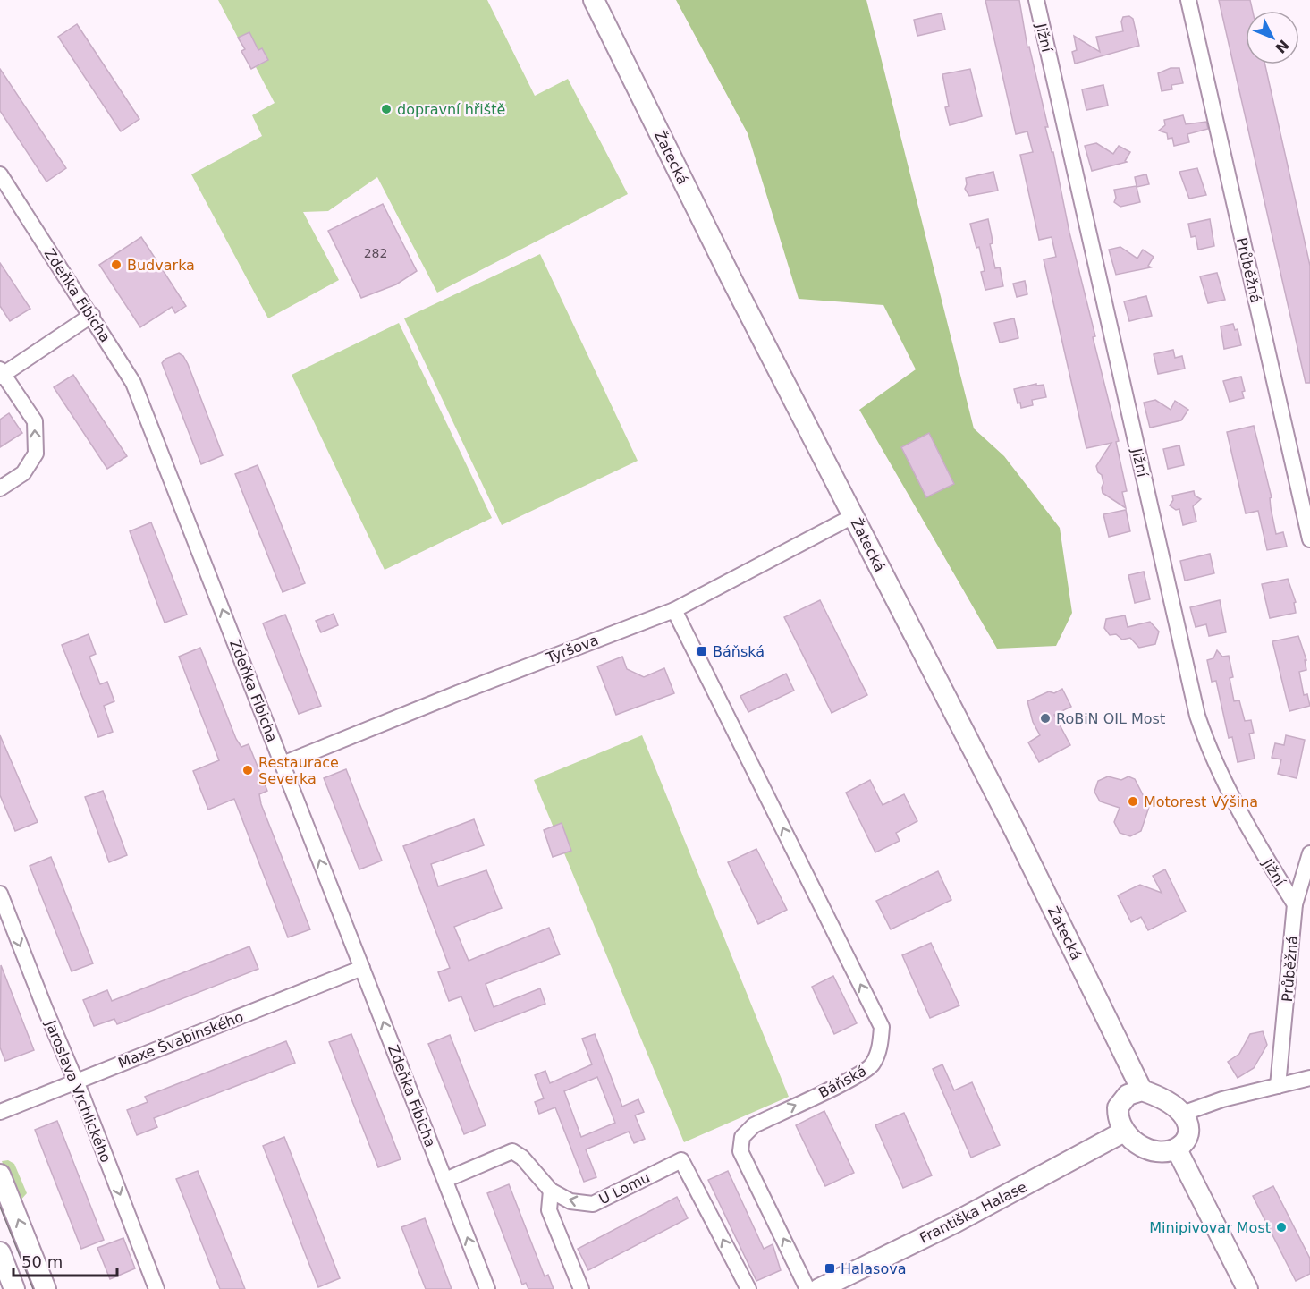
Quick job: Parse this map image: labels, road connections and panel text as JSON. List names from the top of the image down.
{
  "streets": {
    "street": [
      "Jižní",
      "Žatecká",
      "Průběžná",
      "Zdeňka Fibicha",
      "Tyršova",
      "Maxe Švabinského",
      "Báňská",
      "Jaroslava Vrchlického",
      "U Lomu",
      "Františka Halase"
    ]
  },
  "crossings": [
    ["Jižní", "Průběžná"],
    ["Žatecká", "Tyršova"],
    ["Žatecká", "Františka Halase"],
    ["Zdeňka Fibicha", "Tyršova"],
    ["Zdeňka Fibicha", "Maxe Švabinského"],
    ["Zdeňka Fibicha", "U Lomu"],
    ["Tyršova", "Báňská"],
    ["Maxe Švabinského", "Jaroslava Vrchlického"]
  ],
  "one_way": ["Zdeňka Fibicha", "Báňská"],
  "places": {
    "other": [
      "dopravní hřiště",
      "Budvarka",
      "RoBiN OIL Most",
      "Restaurace Severka",
      "Motorest Výšina",
      "Minipivovar Most"
    ],
    "transit": ["Báňská", "Halasova"]
  },
  "house_numbers": ["282"],
  "scale_bar": "50 m",
  "north": "bottom right"
}
